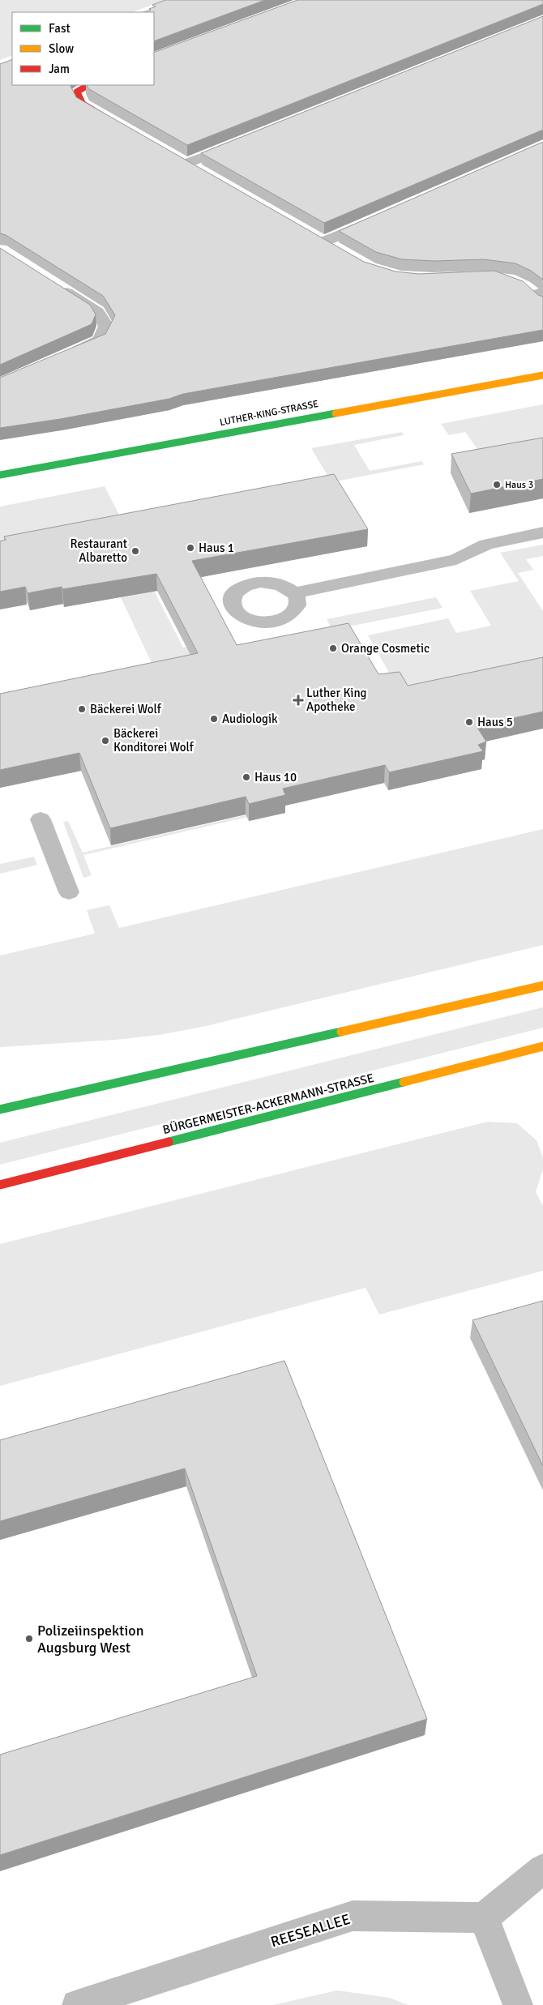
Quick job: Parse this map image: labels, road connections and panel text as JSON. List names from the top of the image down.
{
  "streets": {
    "main road": ["LUTHER-KING-STRASSE", "BÜRGERMEISTER-ACKERMANN-STRASSE"],
    "street": ["REESEALLEE"]
  },
  "places": {
    "other": [
      "Haus 3",
      "Haus 1",
      "Restaurant Albaretto",
      "Orange Cosmetic",
      "Bäckerei Wolf",
      "Audiologik",
      "Haus 5",
      "Bäckerei Konditorei Wolf",
      "Haus 10",
      "Polizeiinspektion Augsburg West"
    ],
    "health": ["Luther King Apotheke"]
  },
  "legend": ["Fast", "Slow", "Jam"]
}
